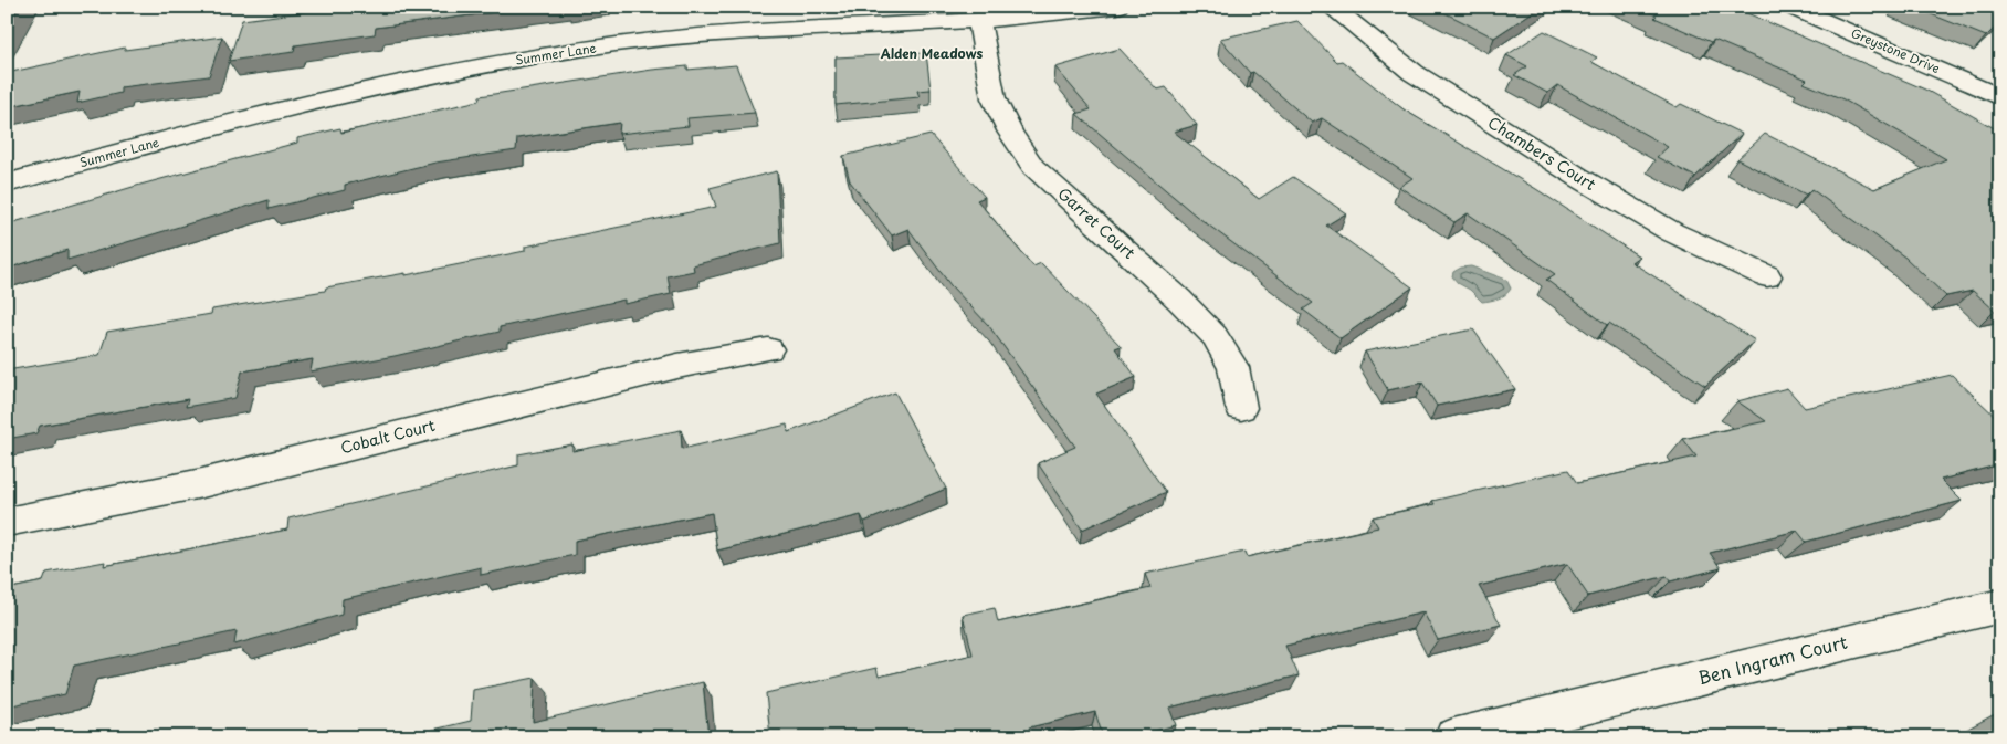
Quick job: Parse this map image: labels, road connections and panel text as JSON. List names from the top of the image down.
{
  "streets": {
    "street": [
      "Greystone Drive",
      "Summer Lane",
      "Chambers Court",
      "Garret Court",
      "Cobalt Court",
      "Ben Ingram Court"
    ]
  },
  "crossings": [
    ["Summer Lane", "Garret Court"]
  ],
  "districts": ["Alden Meadows"]
}
